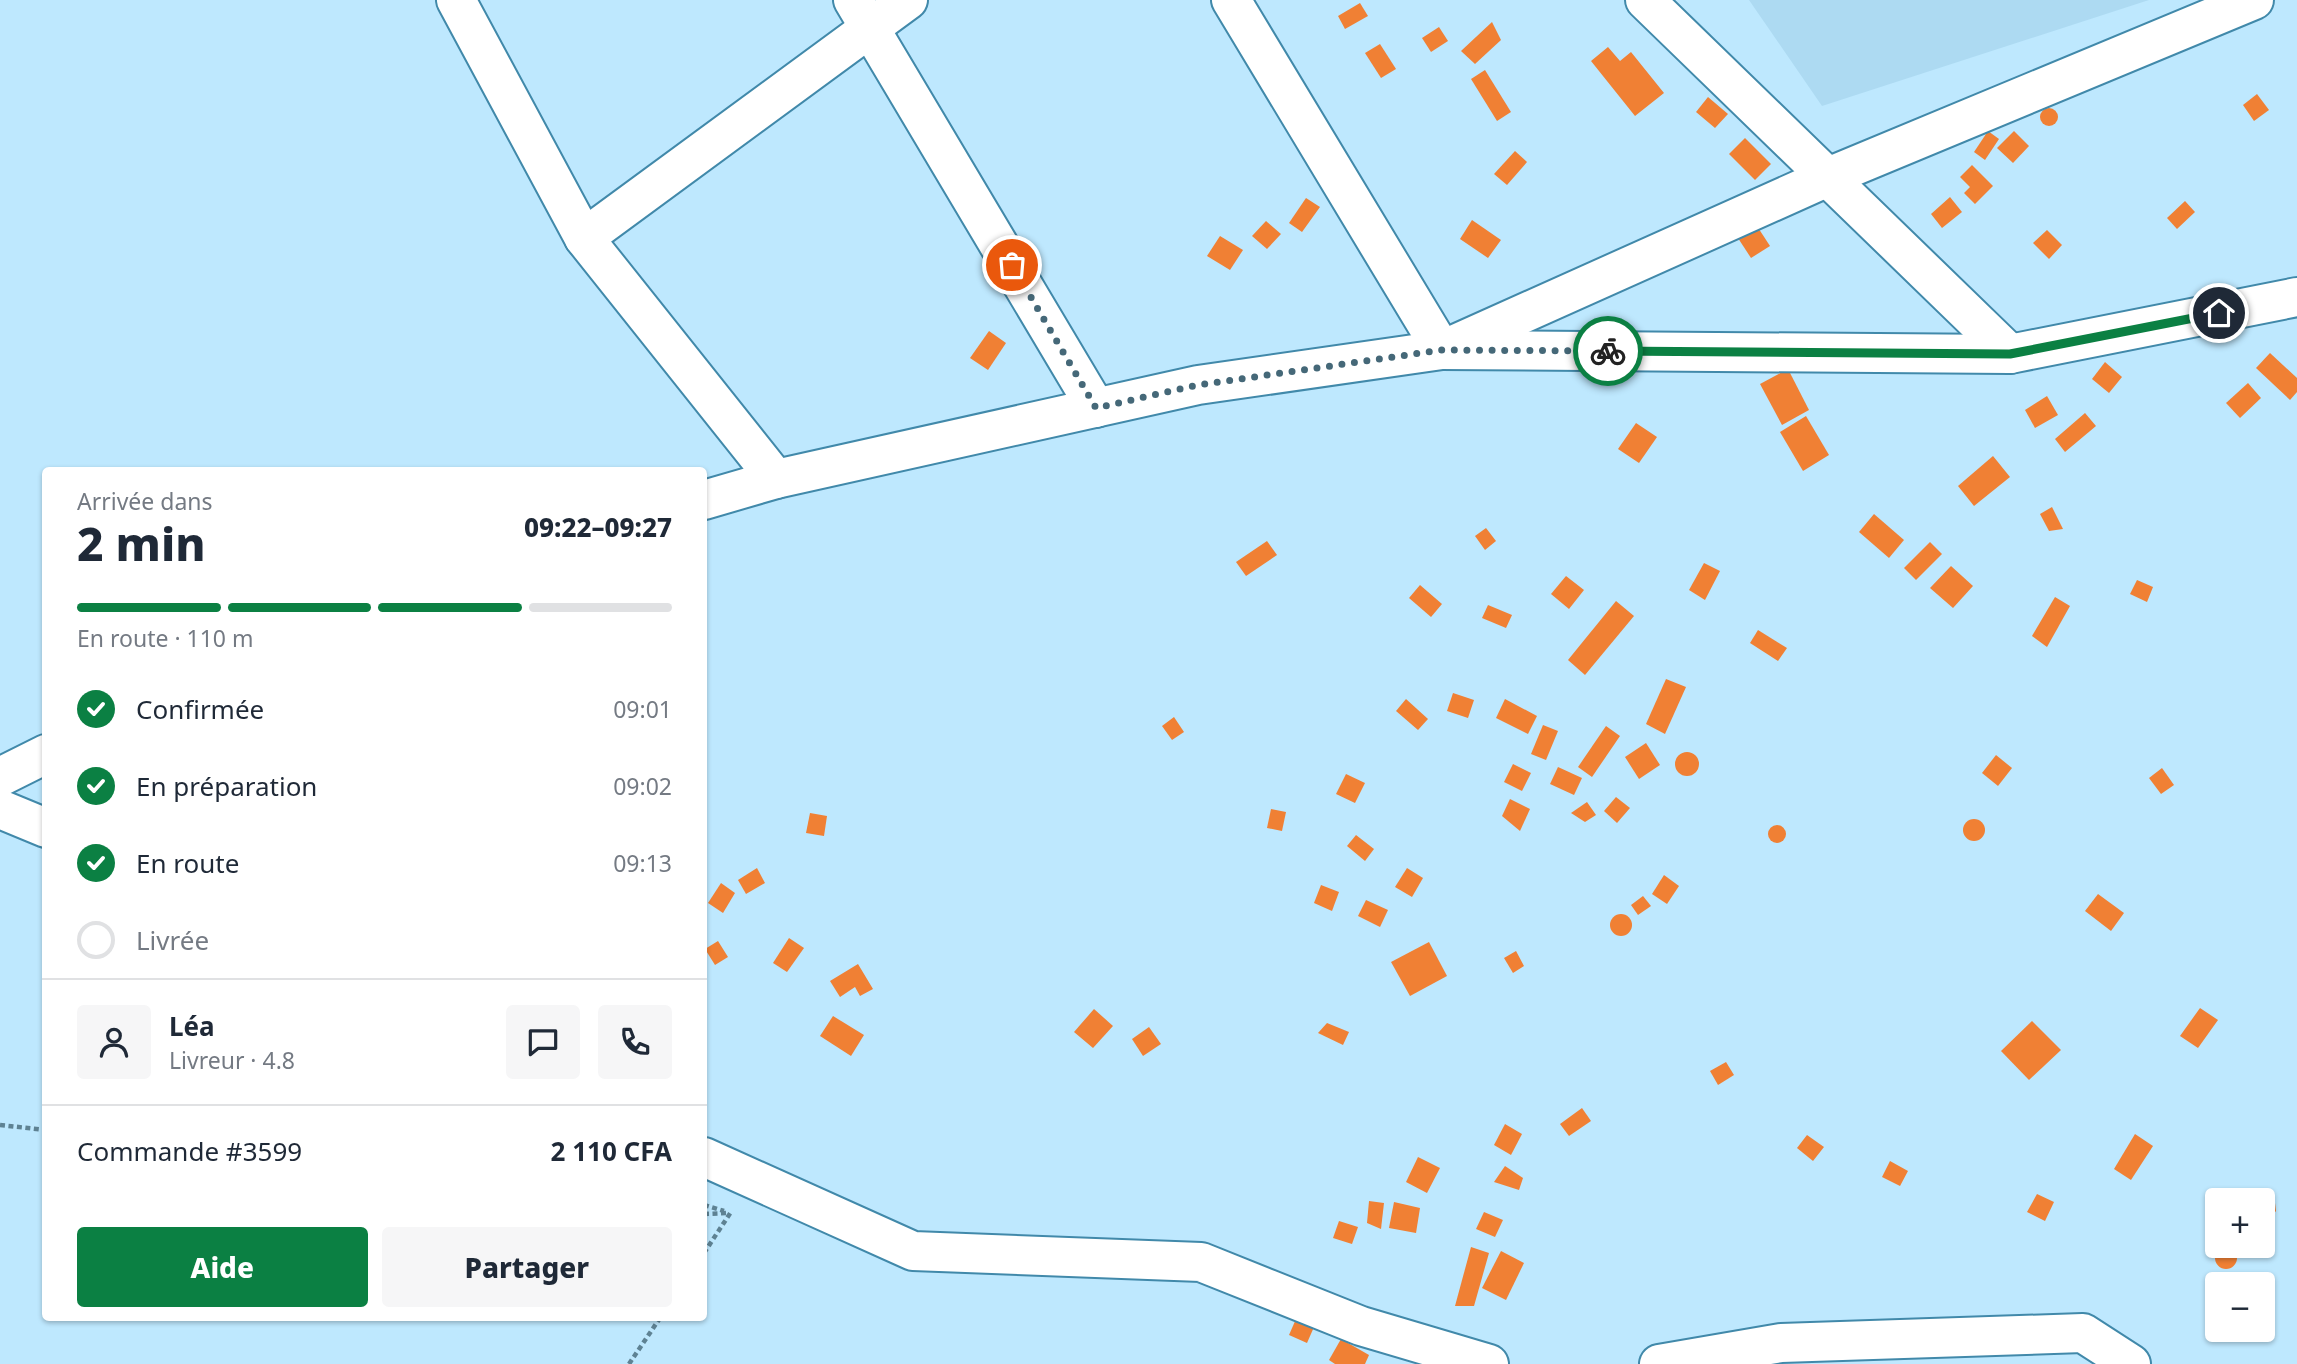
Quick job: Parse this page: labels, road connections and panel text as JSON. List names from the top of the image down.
{
  "page": {
    "heading": ["2 min", "Arrivée dans", "09:22–09:27"],
    "panel": [
      "Léa",
      "Livreur · 4.8",
      "Commande #3599",
      "2 110 CFA"
    ],
    "bar": "En route · 110 m",
    "list": [
      ["Confirmée", "09:01"],
      ["En préparation", "09:02"],
      ["En route", "09:13"],
      "Livrée"
    ],
    "map_buttons": ["+", "−"],
    "buttons": ["Aide", "Partager"]
  }
}
